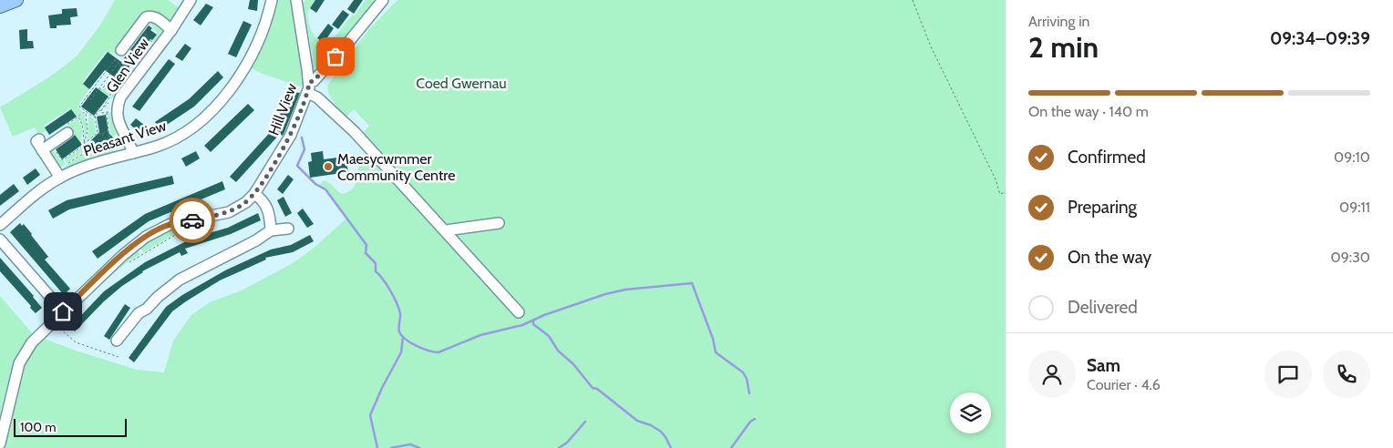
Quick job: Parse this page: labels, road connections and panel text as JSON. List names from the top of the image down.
{
  "streets": {
    "street": ["Glen View", "Hill View", "Pleasant View"]
  },
  "crossings": [
    ["Glen View", "Pleasant View"]
  ],
  "parks": ["Coed Gwernau"],
  "places": ["Maesycwmmer Community Centre"],
  "scale_bar": "100 m",
  "page": {
    "heading": ["2 min", "Arriving in", "09:34–09:39"],
    "panel": ["Sam", "Courier · 4.6"],
    "bar": "On the way · 140 m",
    "list": [
      ["Confirmed", "09:10"],
      ["Preparing", "09:11"],
      ["On the way", "09:30"],
      "Delivered"
    ],
    "scale": "100 m"
  }
}
